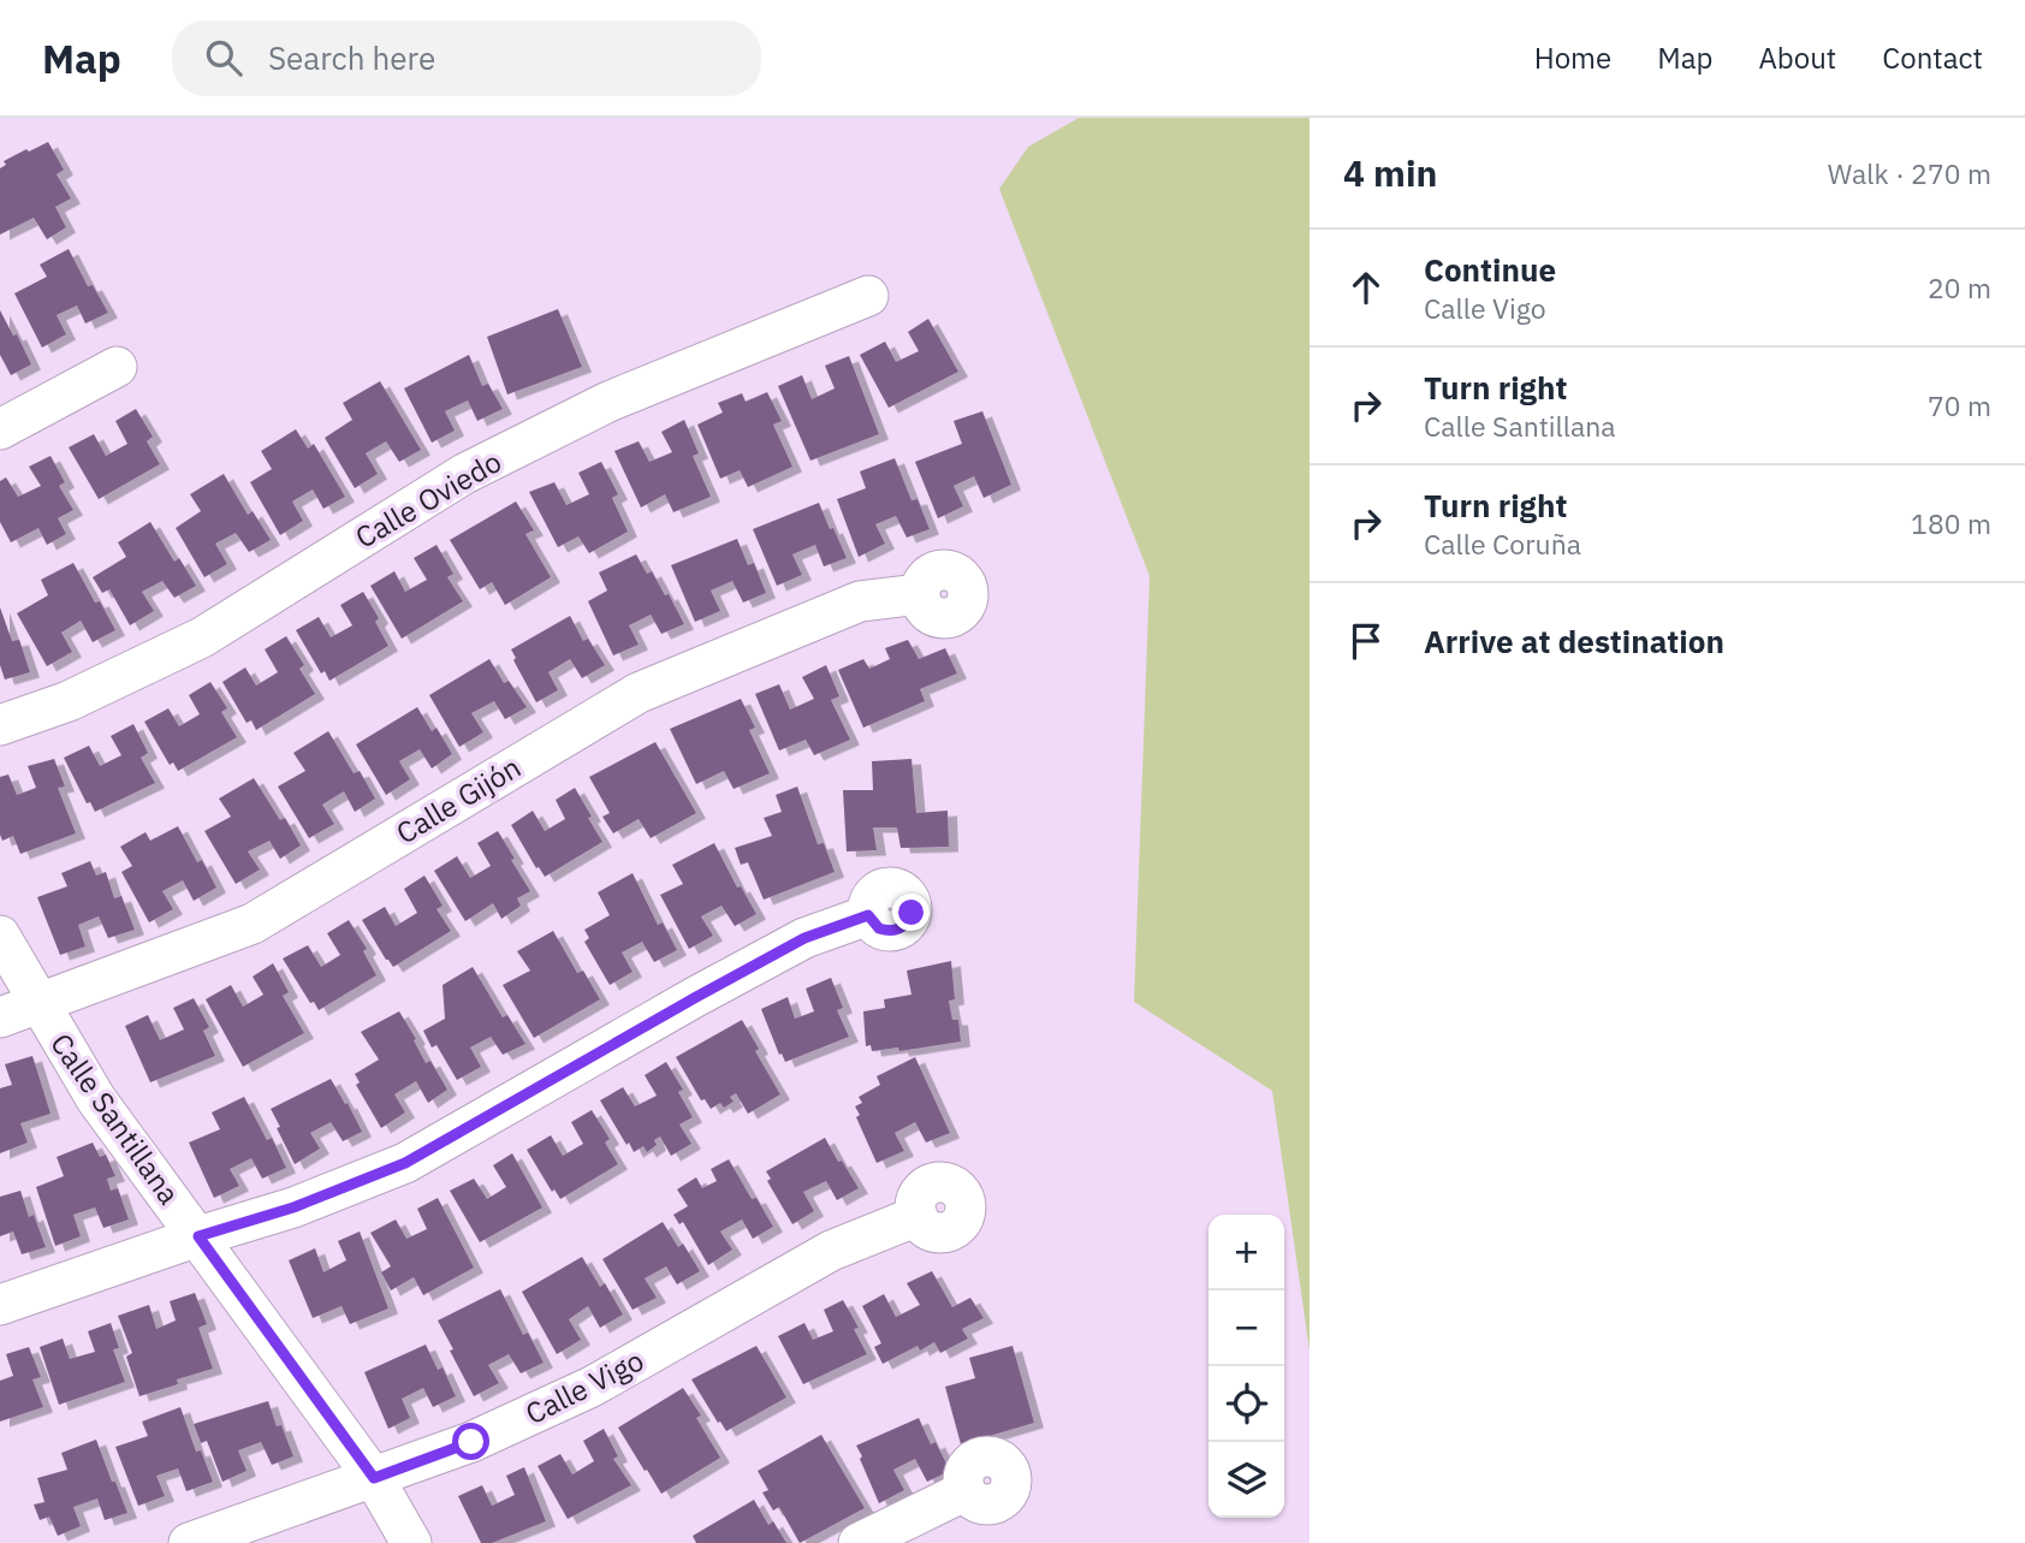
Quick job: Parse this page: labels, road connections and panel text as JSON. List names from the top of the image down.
{
  "streets": {
    "street": [
      "Calle Oviedo",
      "Calle Gijón",
      "Calle Santillana",
      "Calle Vigo"
    ]
  },
  "crossings": [
    ["Calle Gijón", "Calle Santillana"],
    ["Calle Santillana", "Calle Vigo"]
  ],
  "page": {
    "header": "Map",
    "search": "Search here",
    "nav": [
      "Home",
      "Map",
      "About",
      "Contact"
    ],
    "heading": ["4 min", "Walk · 270 m"],
    "list": [
      ["Continue", "Calle Vigo", "20 m"],
      ["Turn right", "Calle Santillana", "70 m"],
      ["Turn right", "Calle Coruña", "180 m"],
      "Arrive at destination"
    ],
    "map_buttons": ["+", "−"]
  }
}
